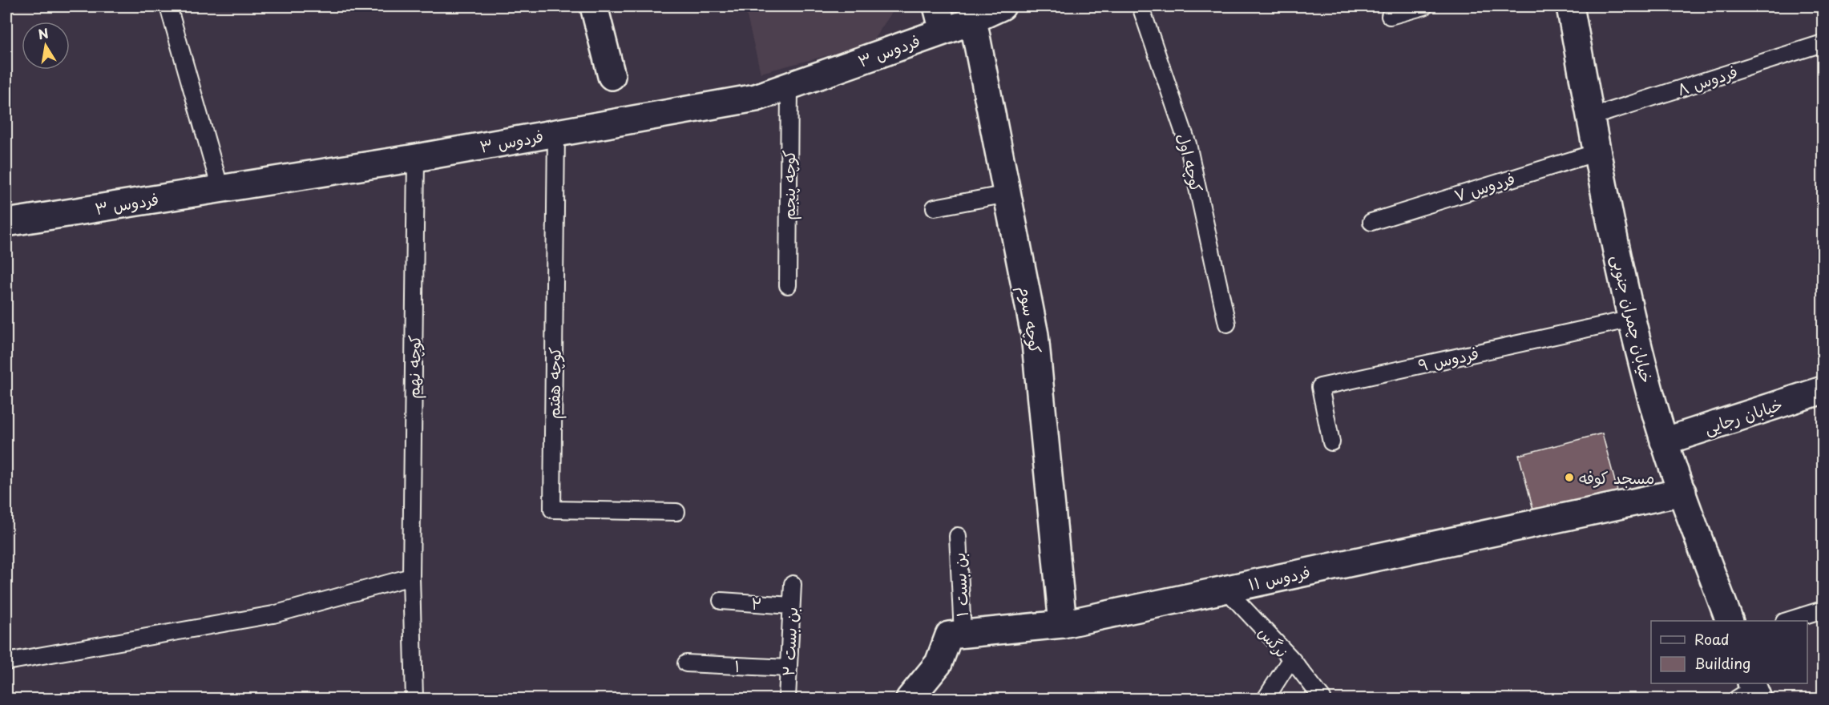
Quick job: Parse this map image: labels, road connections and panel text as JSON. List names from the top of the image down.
{
  "streets": {
    "street": [
      "فردوس ۳",
      "خیابان چمران جنوبی",
      "کوچه سوم",
      "خیابان رجایی",
      "فردوس ۱۱"
    ],
    "lane": [
      "فردوس ۸",
      "کوچه اول",
      "کوچه پنجم",
      "فردوس ۷",
      "فردوس ۹",
      "کوچه نهم",
      "کوچه هفتم",
      "بن بست ۱",
      "۲",
      "بن بست ۲",
      "نرگس",
      "۱"
    ]
  },
  "crossings": [
    ["فردوس ۳", "کوچه پنجم"],
    ["فردوس ۳", "کوچه سوم"],
    ["فردوس ۳", "کوچه نهم"],
    ["فردوس ۳", "کوچه هفتم"],
    ["فردوس ۸", "خیابان چمران جنوبی"],
    ["فردوس ۷", "خیابان چمران جنوبی"],
    ["خیابان چمران جنوبی", "فردوس ۹"],
    ["خیابان چمران جنوبی", "خیابان رجایی"],
    ["خیابان چمران جنوبی", "فردوس ۱۱"],
    ["کوچه سوم", "فردوس ۱۱"],
    ["فردوس ۱۱", "بن بست ۱"],
    ["فردوس ۱۱", "نرگس"],
    ["۲", "بن بست ۲"],
    ["بن بست ۲", "۱"]
  ],
  "places": ["مسجد کوفه"],
  "legend": ["Road", "Building"],
  "north": "top"
}
